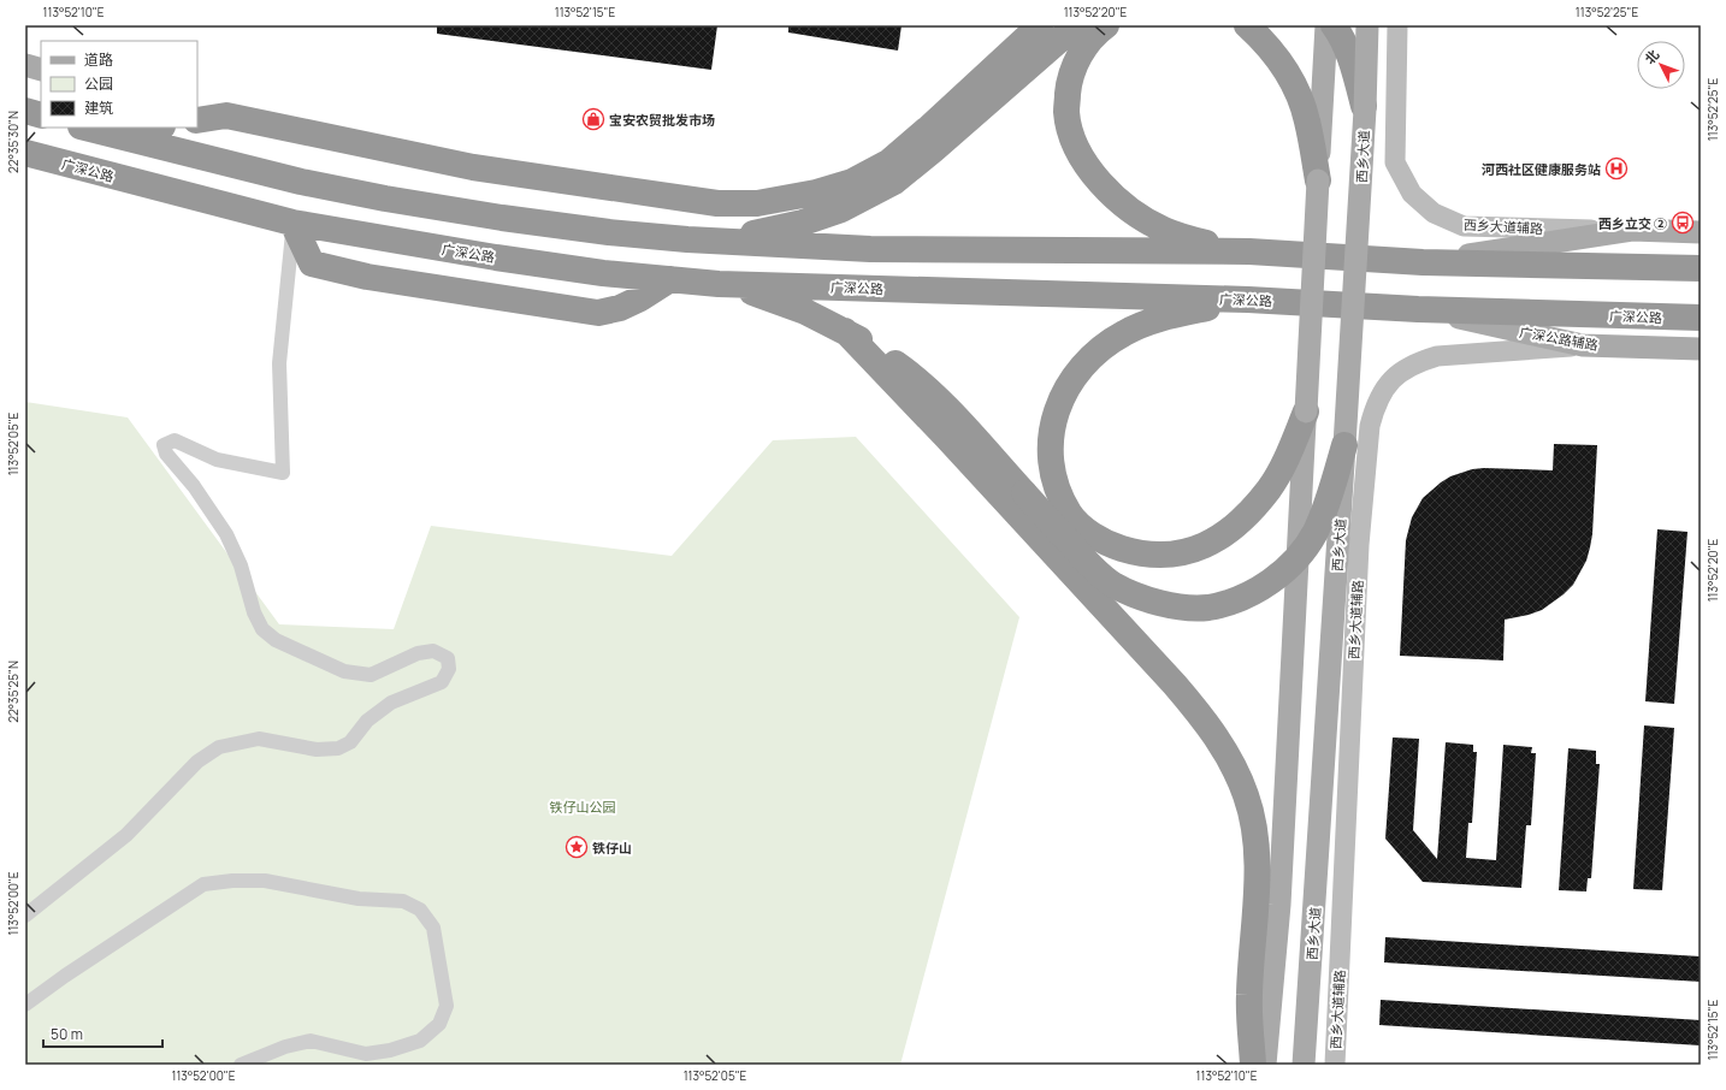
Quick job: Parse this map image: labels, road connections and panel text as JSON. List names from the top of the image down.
{
  "streets": {
    "highway": ["广深公路"],
    "main road": ["西乡大道", "广深公路辅路"],
    "street": ["西乡大道辅路"]
  },
  "crossings": [
    ["广深公路", "广深公路辅路"],
    ["西乡大道辅路", "广深公路辅路"]
  ],
  "parks": ["铁仔山公园"],
  "places": {
    "shop": ["宝安农贸批发市场"],
    "hospital": ["河西社区健康服务站"],
    "bus stop": ["西乡立交 ②"],
    "place": ["铁仔山"]
  },
  "legend": ["道路", "公园", "建筑"],
  "scale_bar": "50 m",
  "north": "top left",
  "coordinates": [
    "113°52'10\"E",
    "113°52'15\"E",
    "113°52'20\"E",
    "113°52'25\"E",
    "22°35'30\"N",
    "113°52'05\"E",
    "22°35'25\"N",
    "113°52'00\"E"
  ]
}
